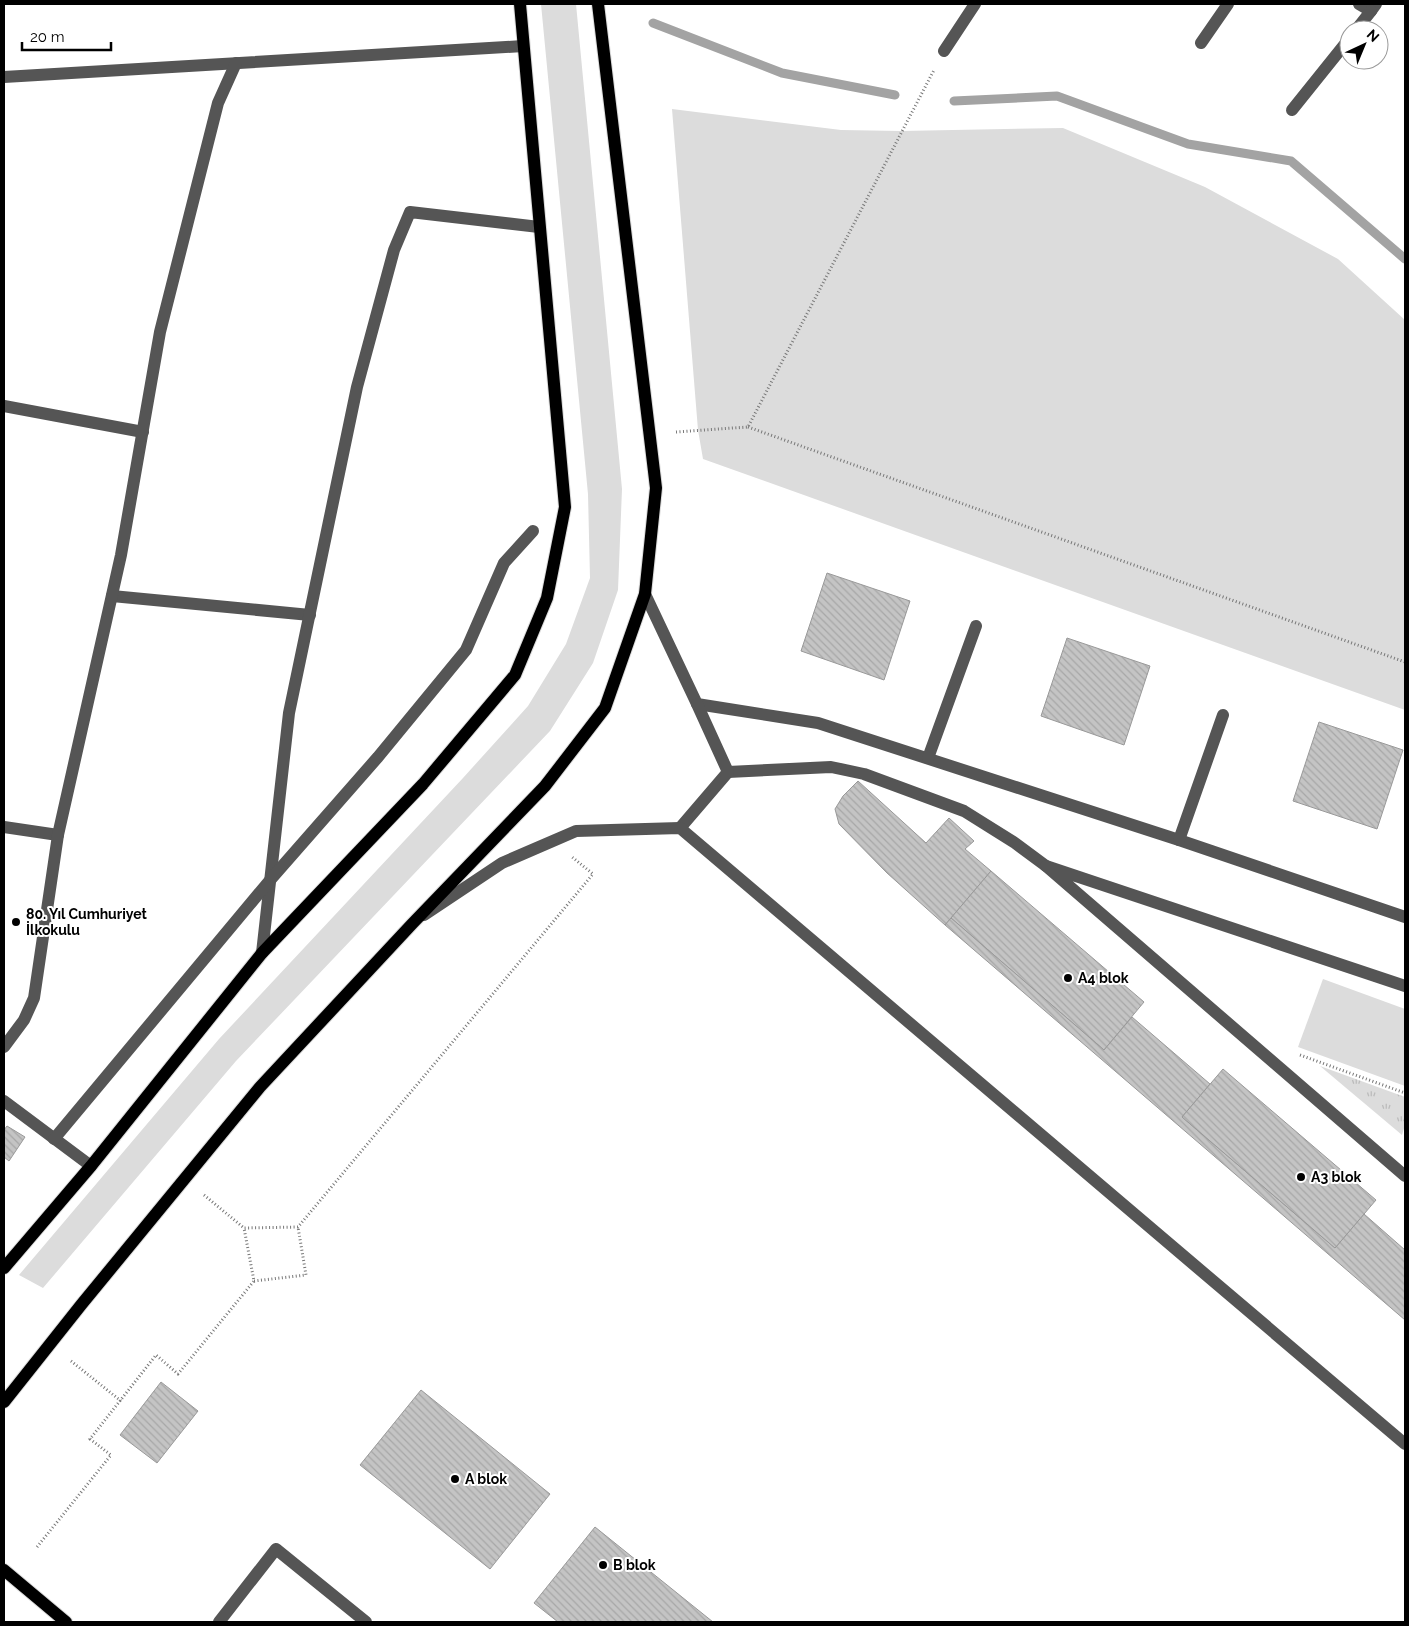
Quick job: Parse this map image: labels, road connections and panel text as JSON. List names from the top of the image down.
{
  "places": [
    "80. Yıl Cumhuriyet İlkokulu",
    "A4 blok",
    "A3 blok",
    "A blok",
    "B blok"
  ],
  "scale_bar": "20 m",
  "north": "top right"
}
